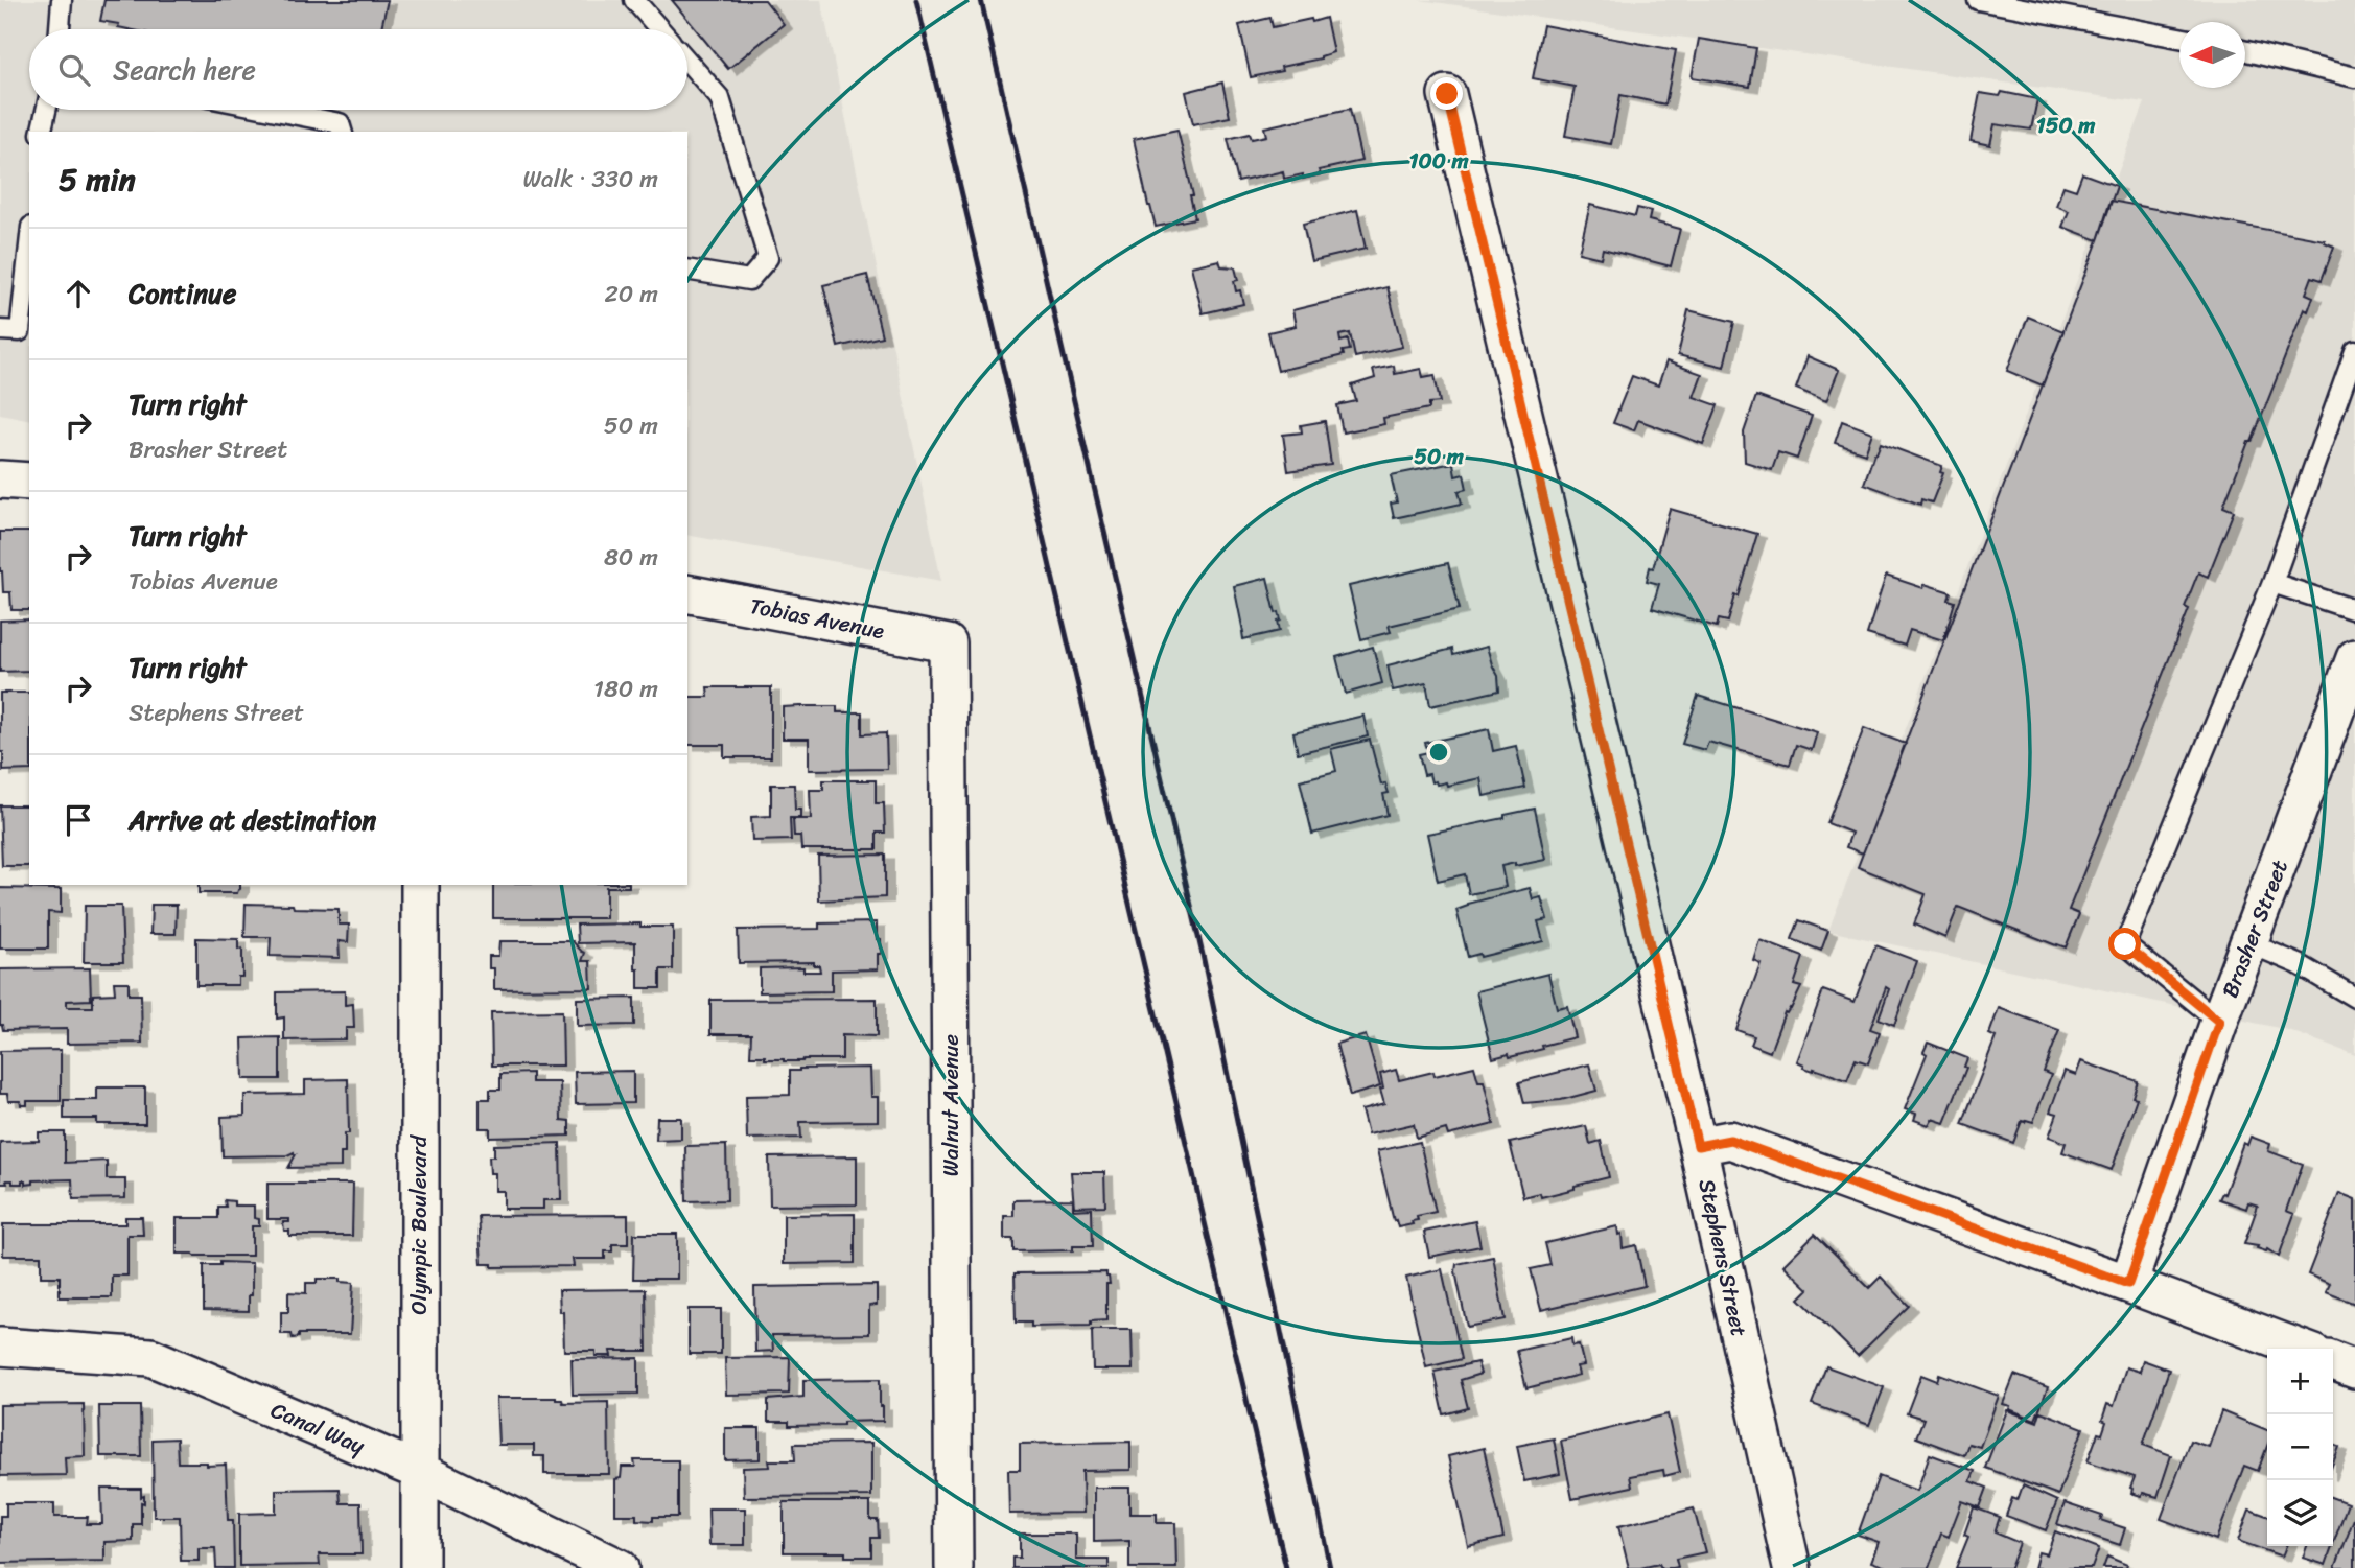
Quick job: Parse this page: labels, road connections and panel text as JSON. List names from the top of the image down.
{
  "streets": {
    "street": [
      "Tobias Avenue",
      "Brasher Street",
      "Walnut Avenue",
      "Olympic Boulevard",
      "Stephens Street",
      "Canal Way"
    ]
  },
  "crossings": [
    ["Tobias Avenue", "Walnut Avenue"],
    ["Olympic Boulevard", "Canal Way"]
  ],
  "north": "left",
  "page": {
    "search": "Search here",
    "heading": ["5 min", "Walk · 330 m"],
    "list": [
      ["Continue", "20 m"],
      ["Turn right", "Brasher Street", "50 m"],
      ["Turn right", "Tobias Avenue", "80 m"],
      ["Turn right", "Stephens Street", "180 m"],
      "Arrive at destination"
    ],
    "map_buttons": ["+", "−"]
  },
  "rings": ["150 m", "100 m", "50 m"]
}
